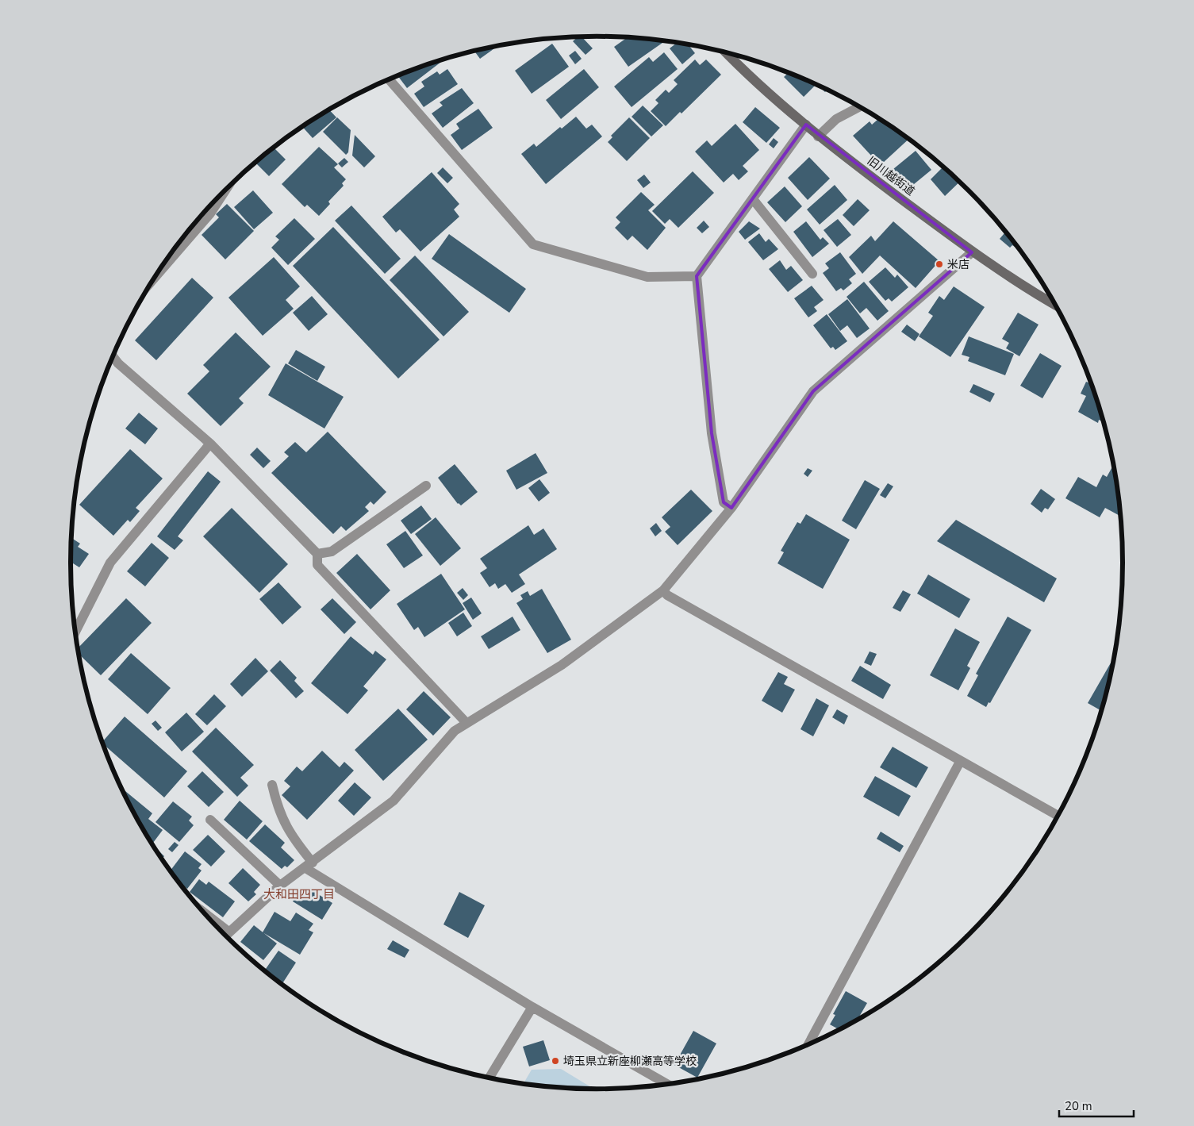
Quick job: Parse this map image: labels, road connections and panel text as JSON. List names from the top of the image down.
{
  "streets": {
    "main road": ["旧川越街道"]
  },
  "districts": ["大和田四丁目"],
  "places": ["米店", "埼玉県立新座柳瀬高等学校"],
  "scale_bar": "20 m"
}
